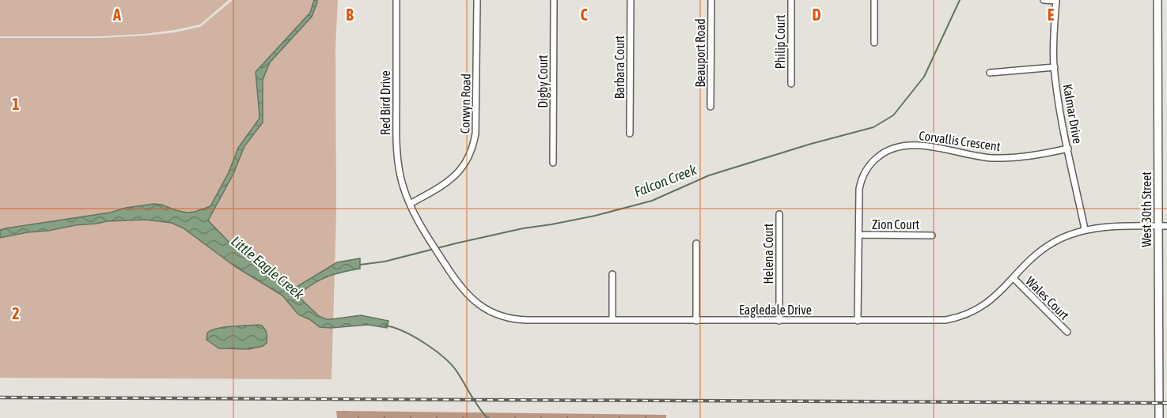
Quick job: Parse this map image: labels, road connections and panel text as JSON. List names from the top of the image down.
{
  "streets": {
    "main road": ["West 30th Street"],
    "street": [
      "Philip Court",
      "Beauport Road",
      "Barbara Court",
      "Digby Court",
      "Red Bird Drive",
      "Corwyn Road",
      "Kalmar Drive",
      "Corvallis Crescent",
      "Zion Court",
      "Helena Court",
      "Wales Court",
      "Eagledale Drive"
    ]
  },
  "crossings": [
    ["Red Bird Drive", "Corwyn Road"],
    ["Red Bird Drive", "Eagledale Drive"],
    ["Corwyn Road", "Eagledale Drive"],
    ["Kalmar Drive", "Corvallis Crescent"],
    ["Kalmar Drive", "Eagledale Drive"],
    ["Corvallis Crescent", "Zion Court"],
    ["Corvallis Crescent", "Eagledale Drive"],
    ["West 30th Street", "Eagledale Drive"],
    ["Helena Court", "Eagledale Drive"],
    ["Wales Court", "Eagledale Drive"]
  ],
  "water": ["Falcon Creek", "Little Eagle Creek"],
  "grid": {
    "columns": [
      "A",
      "B",
      "C",
      "D",
      "E"
    ],
    "rows": ["1", "2"]
  }
}
